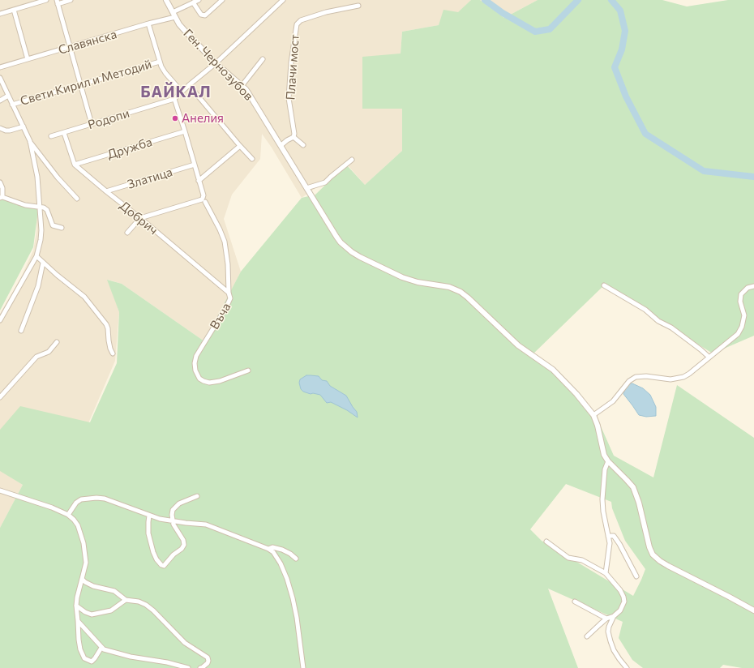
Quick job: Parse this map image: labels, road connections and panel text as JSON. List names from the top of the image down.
{
  "streets": {
    "street": [
      "Славянска",
      "Ген. Чернозубов",
      "Плачи мост",
      "Свети Кирил и Методий",
      "Родопи",
      "Дружба",
      "Златица",
      "Добрич",
      "Въча"
    ]
  },
  "crossings": [
    ["Славянска", "Ген. Чернозубов"],
    ["Ген. Чернозубов", "Родопи"],
    ["Родопи", "Въча"],
    ["Дружба", "Добрич"],
    ["Дружба", "Въча"],
    ["Златица", "Добрич"],
    ["Златица", "Въча"],
    ["Добрич", "Въча"]
  ],
  "districts": ["БАЙКАЛ"],
  "places": ["Анелия"]
}
